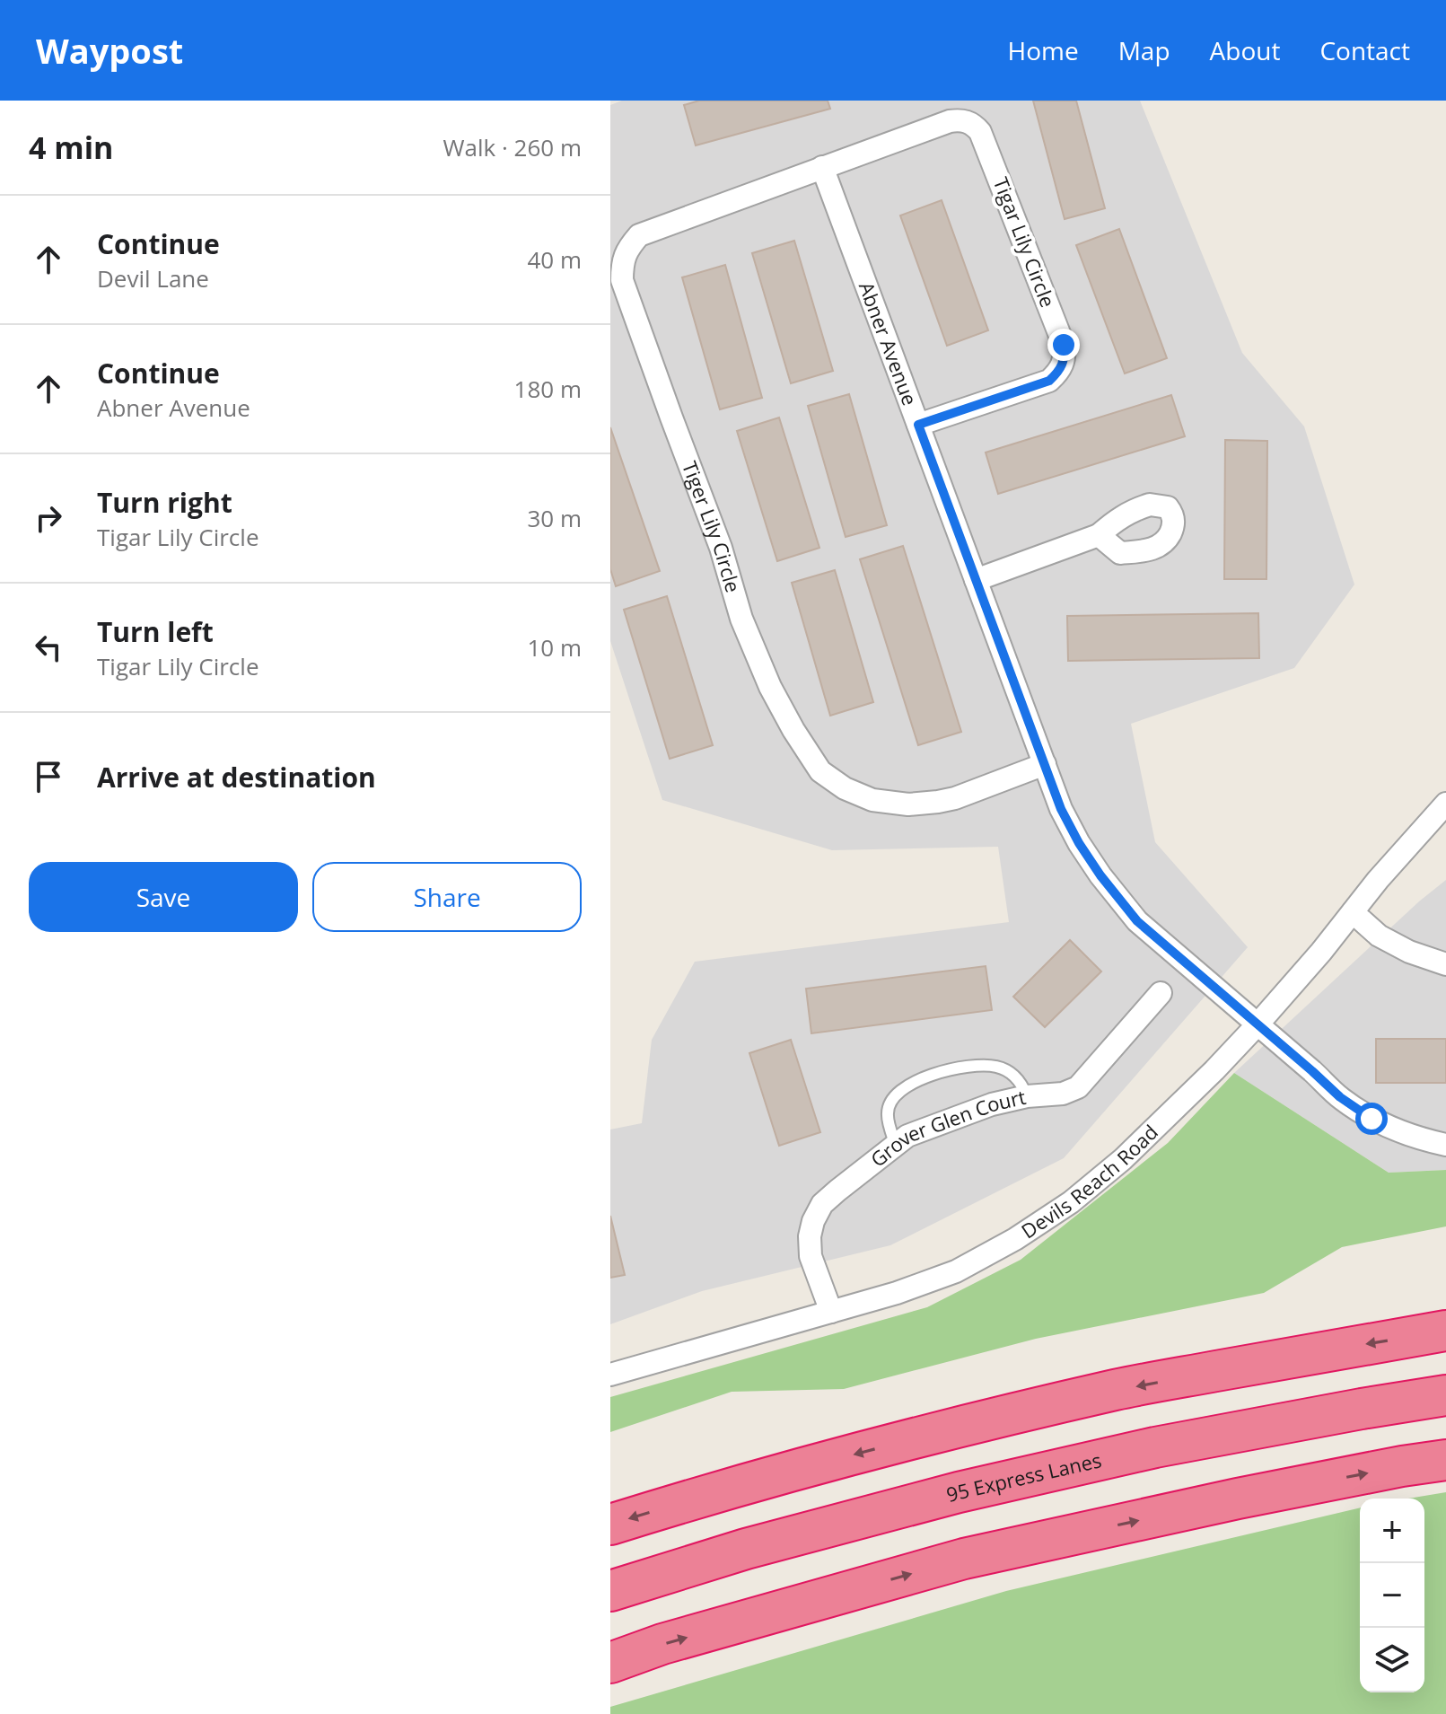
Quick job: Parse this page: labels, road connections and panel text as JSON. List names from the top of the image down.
{
  "streets": {
    "highway": ["95 Express Lanes"],
    "street": [
      "Tigar Lily Circle",
      "Abner Avenue",
      "Tiger Lily Circle",
      "Grover Glen Court",
      "Devils Reach Road"
    ]
  },
  "crossings": [
    ["Tigar Lily Circle", "Abner Avenue"],
    ["Tigar Lily Circle", "Tiger Lily Circle"],
    ["Abner Avenue", "Tiger Lily Circle"],
    ["Abner Avenue", "Devils Reach Road"],
    ["Grover Glen Court", "Devils Reach Road"]
  ],
  "page": {
    "header": "Waypost",
    "nav": [
      "Home",
      "Map",
      "About",
      "Contact"
    ],
    "heading": ["4 min", "Walk · 260 m"],
    "list": [
      ["Continue", "Devil Lane", "40 m"],
      ["Continue", "Abner Avenue", "180 m"],
      ["Turn right", "Tigar Lily Circle", "30 m"],
      ["Turn left", "Tigar Lily Circle", "10 m"],
      "Arrive at destination"
    ],
    "buttons": ["Save", "Share"],
    "map_buttons": ["+", "−"]
  }
}
